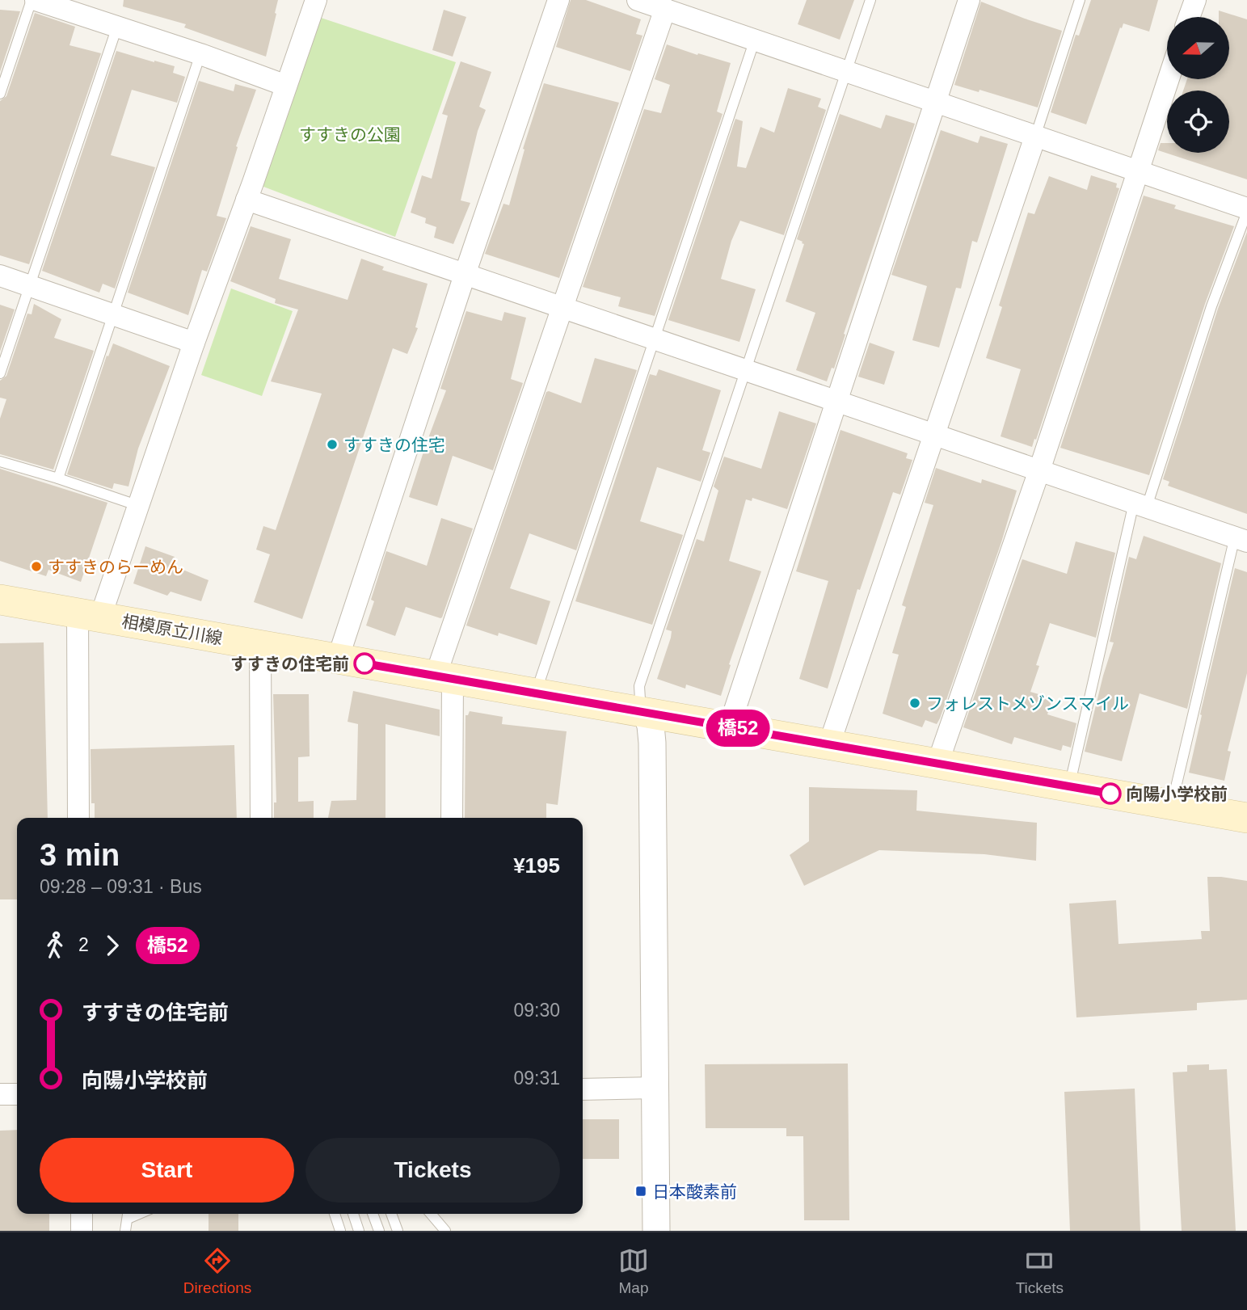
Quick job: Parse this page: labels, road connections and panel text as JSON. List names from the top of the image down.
{
  "streets": {
    "main road": ["相模原立川線"]
  },
  "parks": ["すすきの公園"],
  "places": {
    "other": [
      "すすきの住宅",
      "すすきのらーめん",
      "すすきの住宅前",
      "フォレストメゾンスマイル",
      "向陽小学校前"
    ],
    "transit": ["日本酸素前"]
  },
  "lines": ["bus line 橋52"],
  "north": "left",
  "page": {
    "on_map": "橋52",
    "heading": ["3 min", "09:28 – 09:31 · Bus", "¥195"],
    "legs": ["2", "橋52"],
    "list": [
      {
        "name": "すすきの住宅前",
        "value": "09:30"
      },
      {
        "name": "向陽小学校前",
        "value": "09:31"
      }
    ],
    "buttons": ["Start", "Tickets"],
    "tabs": ["Directions", "Map", "Tickets"]
  }
}
